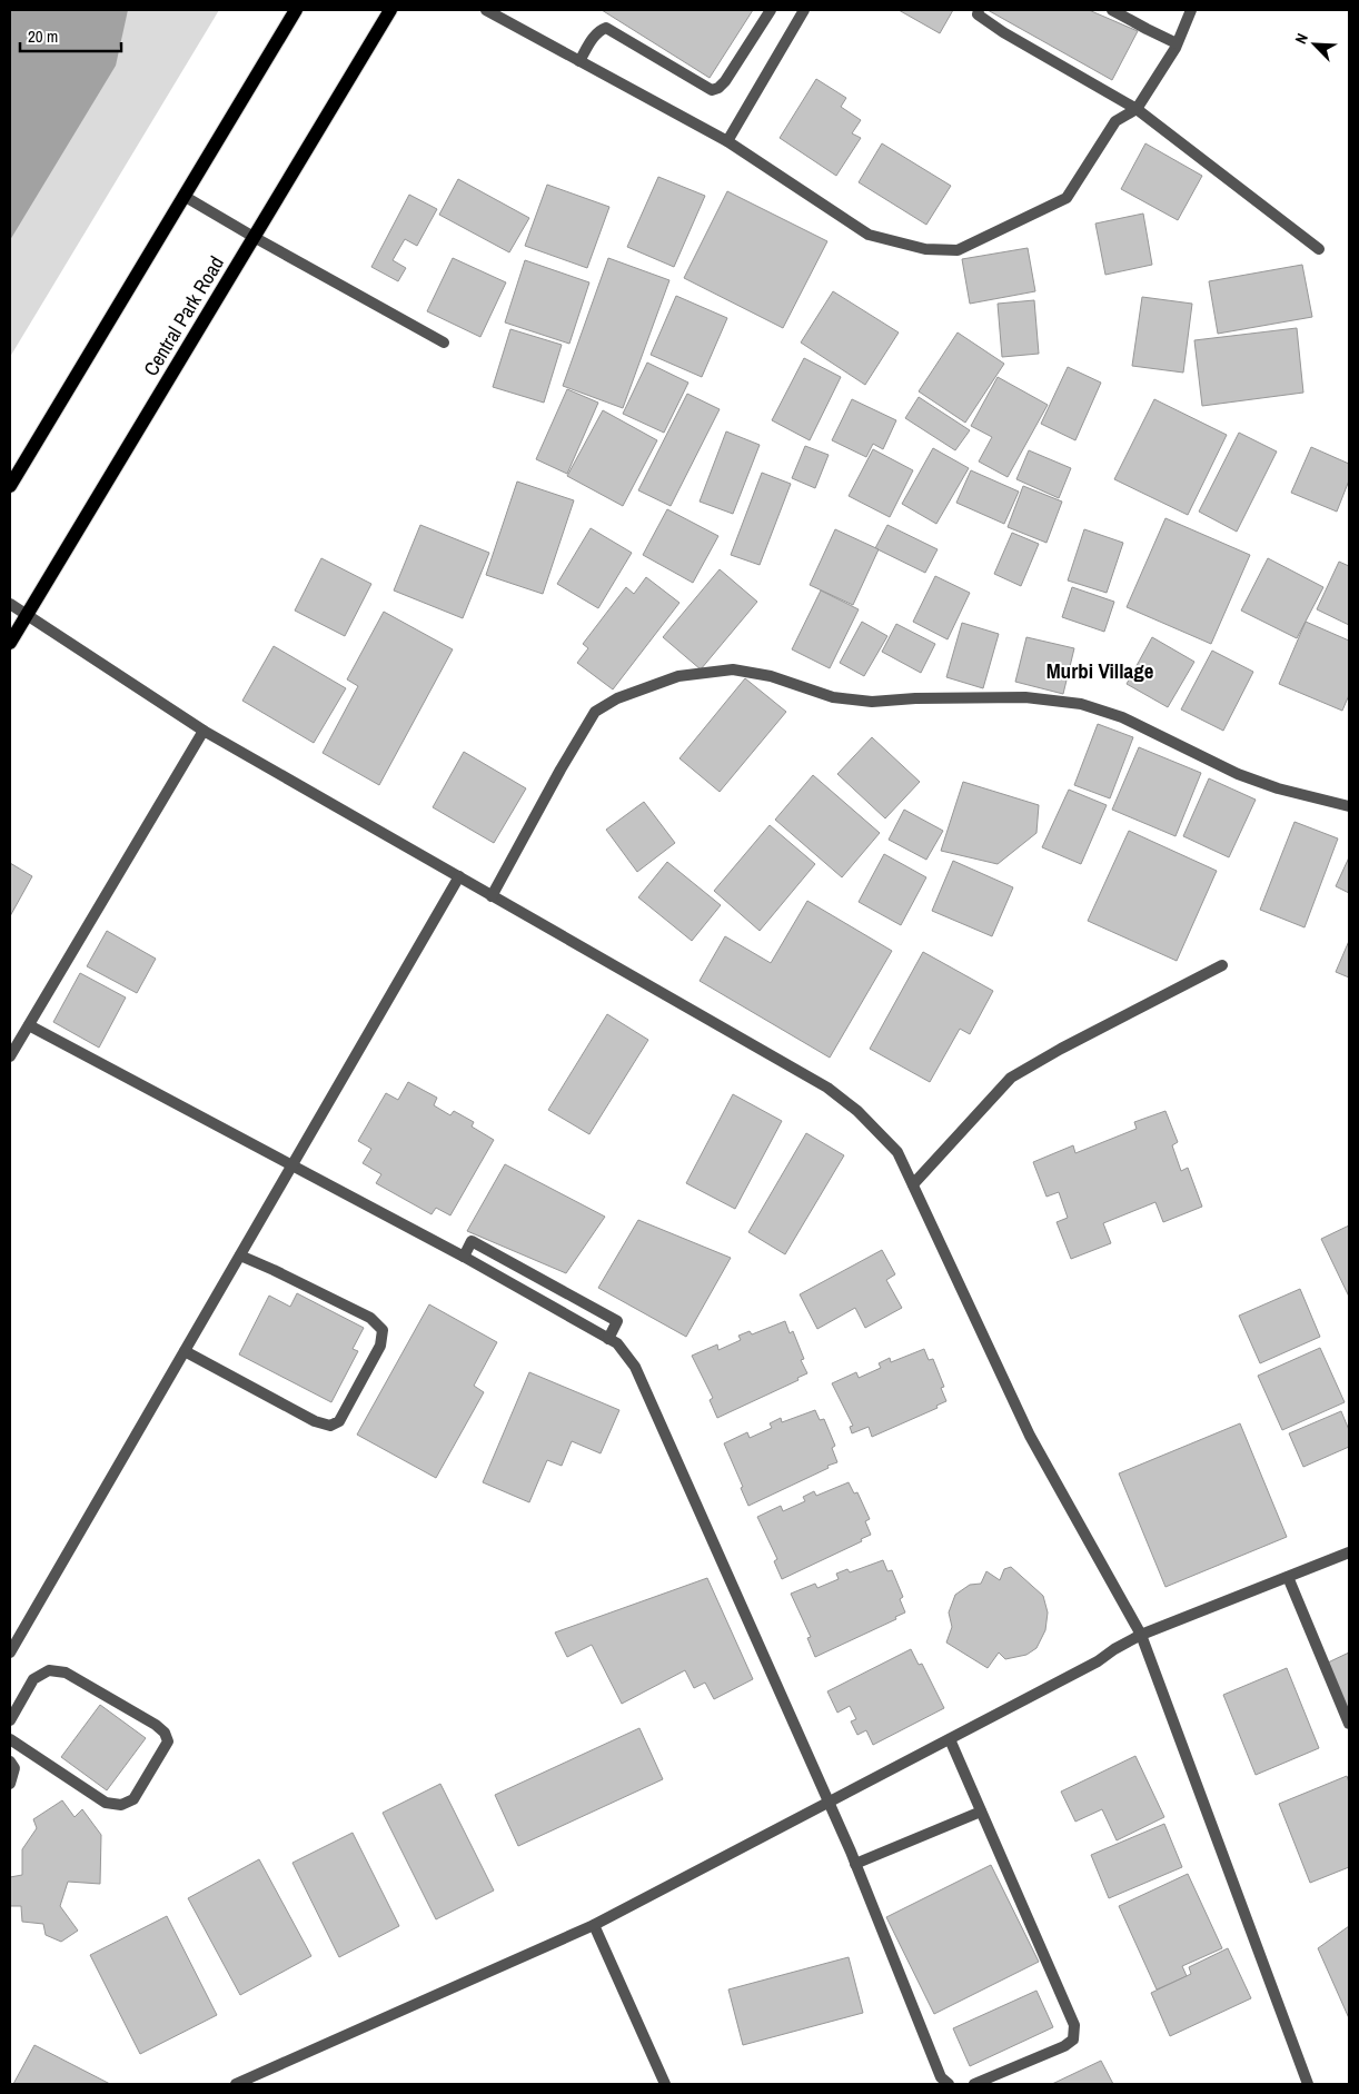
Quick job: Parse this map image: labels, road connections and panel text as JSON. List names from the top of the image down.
{
  "streets": {
    "main road": ["Central Park Road"]
  },
  "districts": ["Murbi Village"],
  "scale_bar": "20 m",
  "north": "top left"
}
